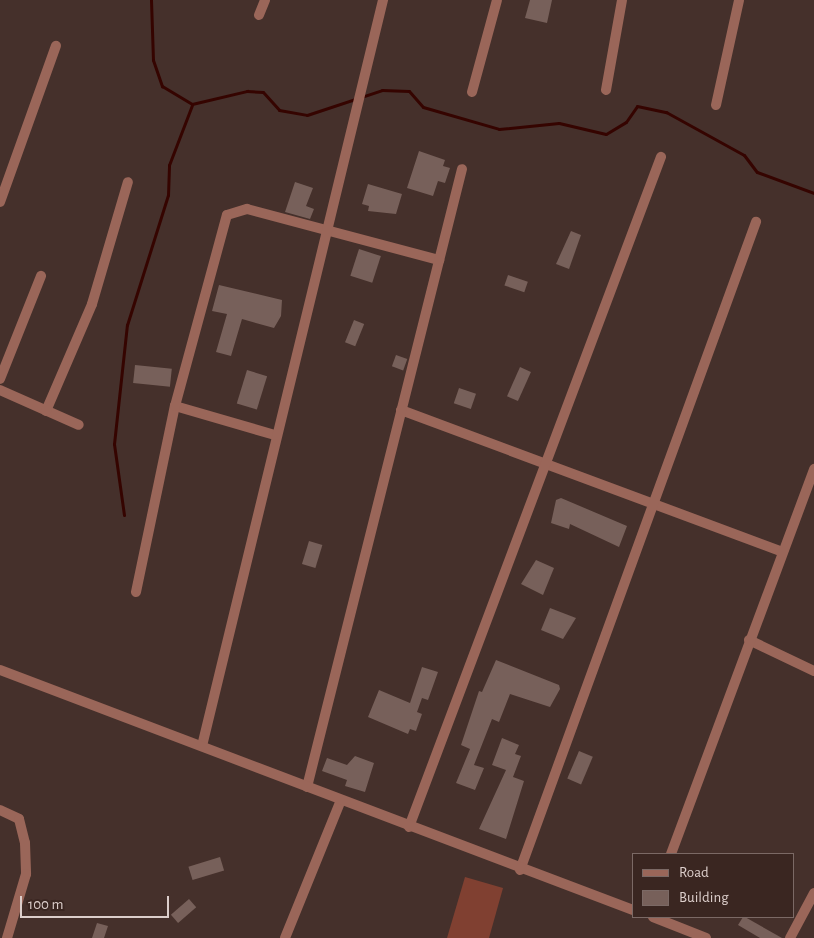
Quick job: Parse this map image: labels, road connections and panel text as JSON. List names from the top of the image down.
{
  "legend": ["Road", "Building"],
  "scale_bar": "100 m"
}
